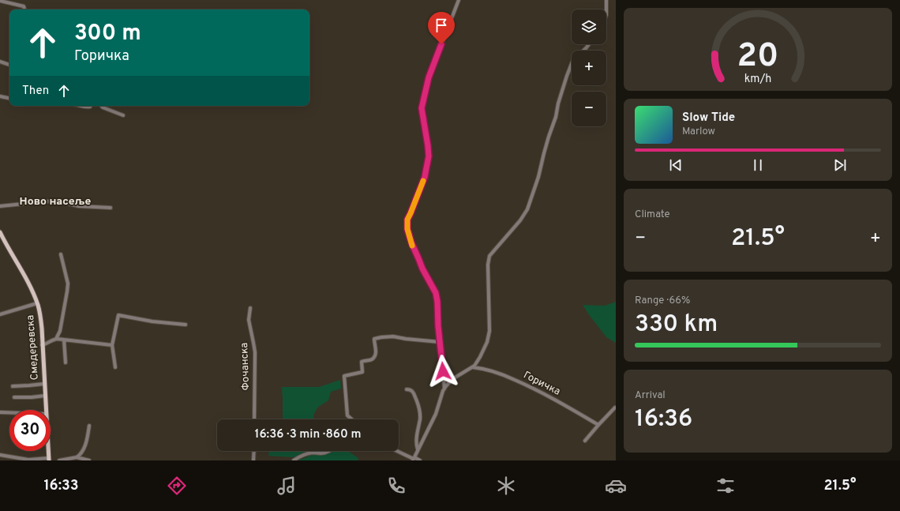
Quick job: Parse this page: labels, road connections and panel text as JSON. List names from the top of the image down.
{
  "streets": {
    "main road": ["Смедеревска"],
    "street": ["Фочанска", "Горичка"]
  },
  "districts": ["Ново насеље"],
  "page": {
    "map_buttons": ["+", "−"],
    "turn": ["300 m", "Горичка"],
    "then": "Then",
    "song": ["Slow Tide", "Marlow"],
    "tile": [
      "Climate",
      ["Range · 66%", "330 km"],
      ["Arrival", "16:36"]
    ],
    "heat": ["−", "21.5°", "+"],
    "limit": "30",
    "trip": "16:36 · 3 min · 860 m",
    "tabs": ["16:33", "21.5°"],
    "gauge": ["20", "km/h"]
  }
}
